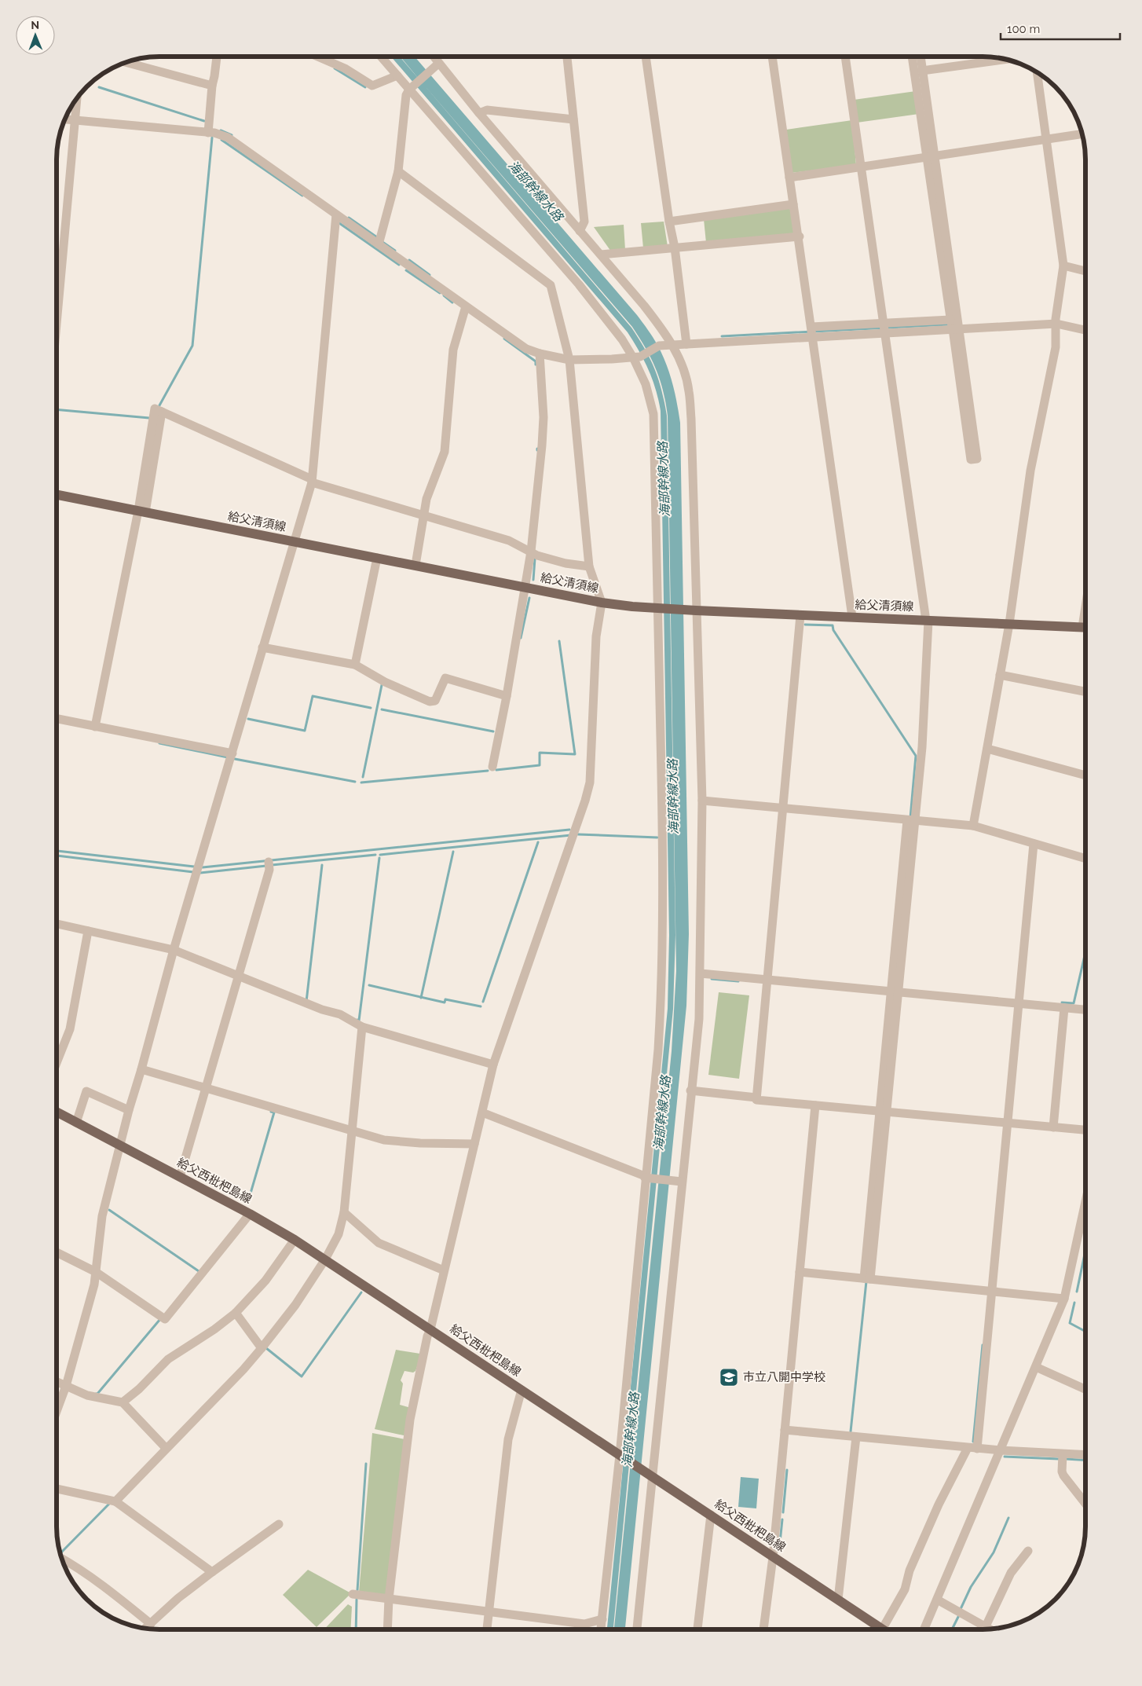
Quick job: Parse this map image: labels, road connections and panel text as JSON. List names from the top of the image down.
{
  "streets": {
    "main road": ["給父清須線", "給父西枇杷島線"]
  },
  "water": ["海部幹線水路"],
  "places": {
    "school or university": ["市立八開中学校"]
  },
  "scale_bar": "100 m",
  "north": "top"
}
